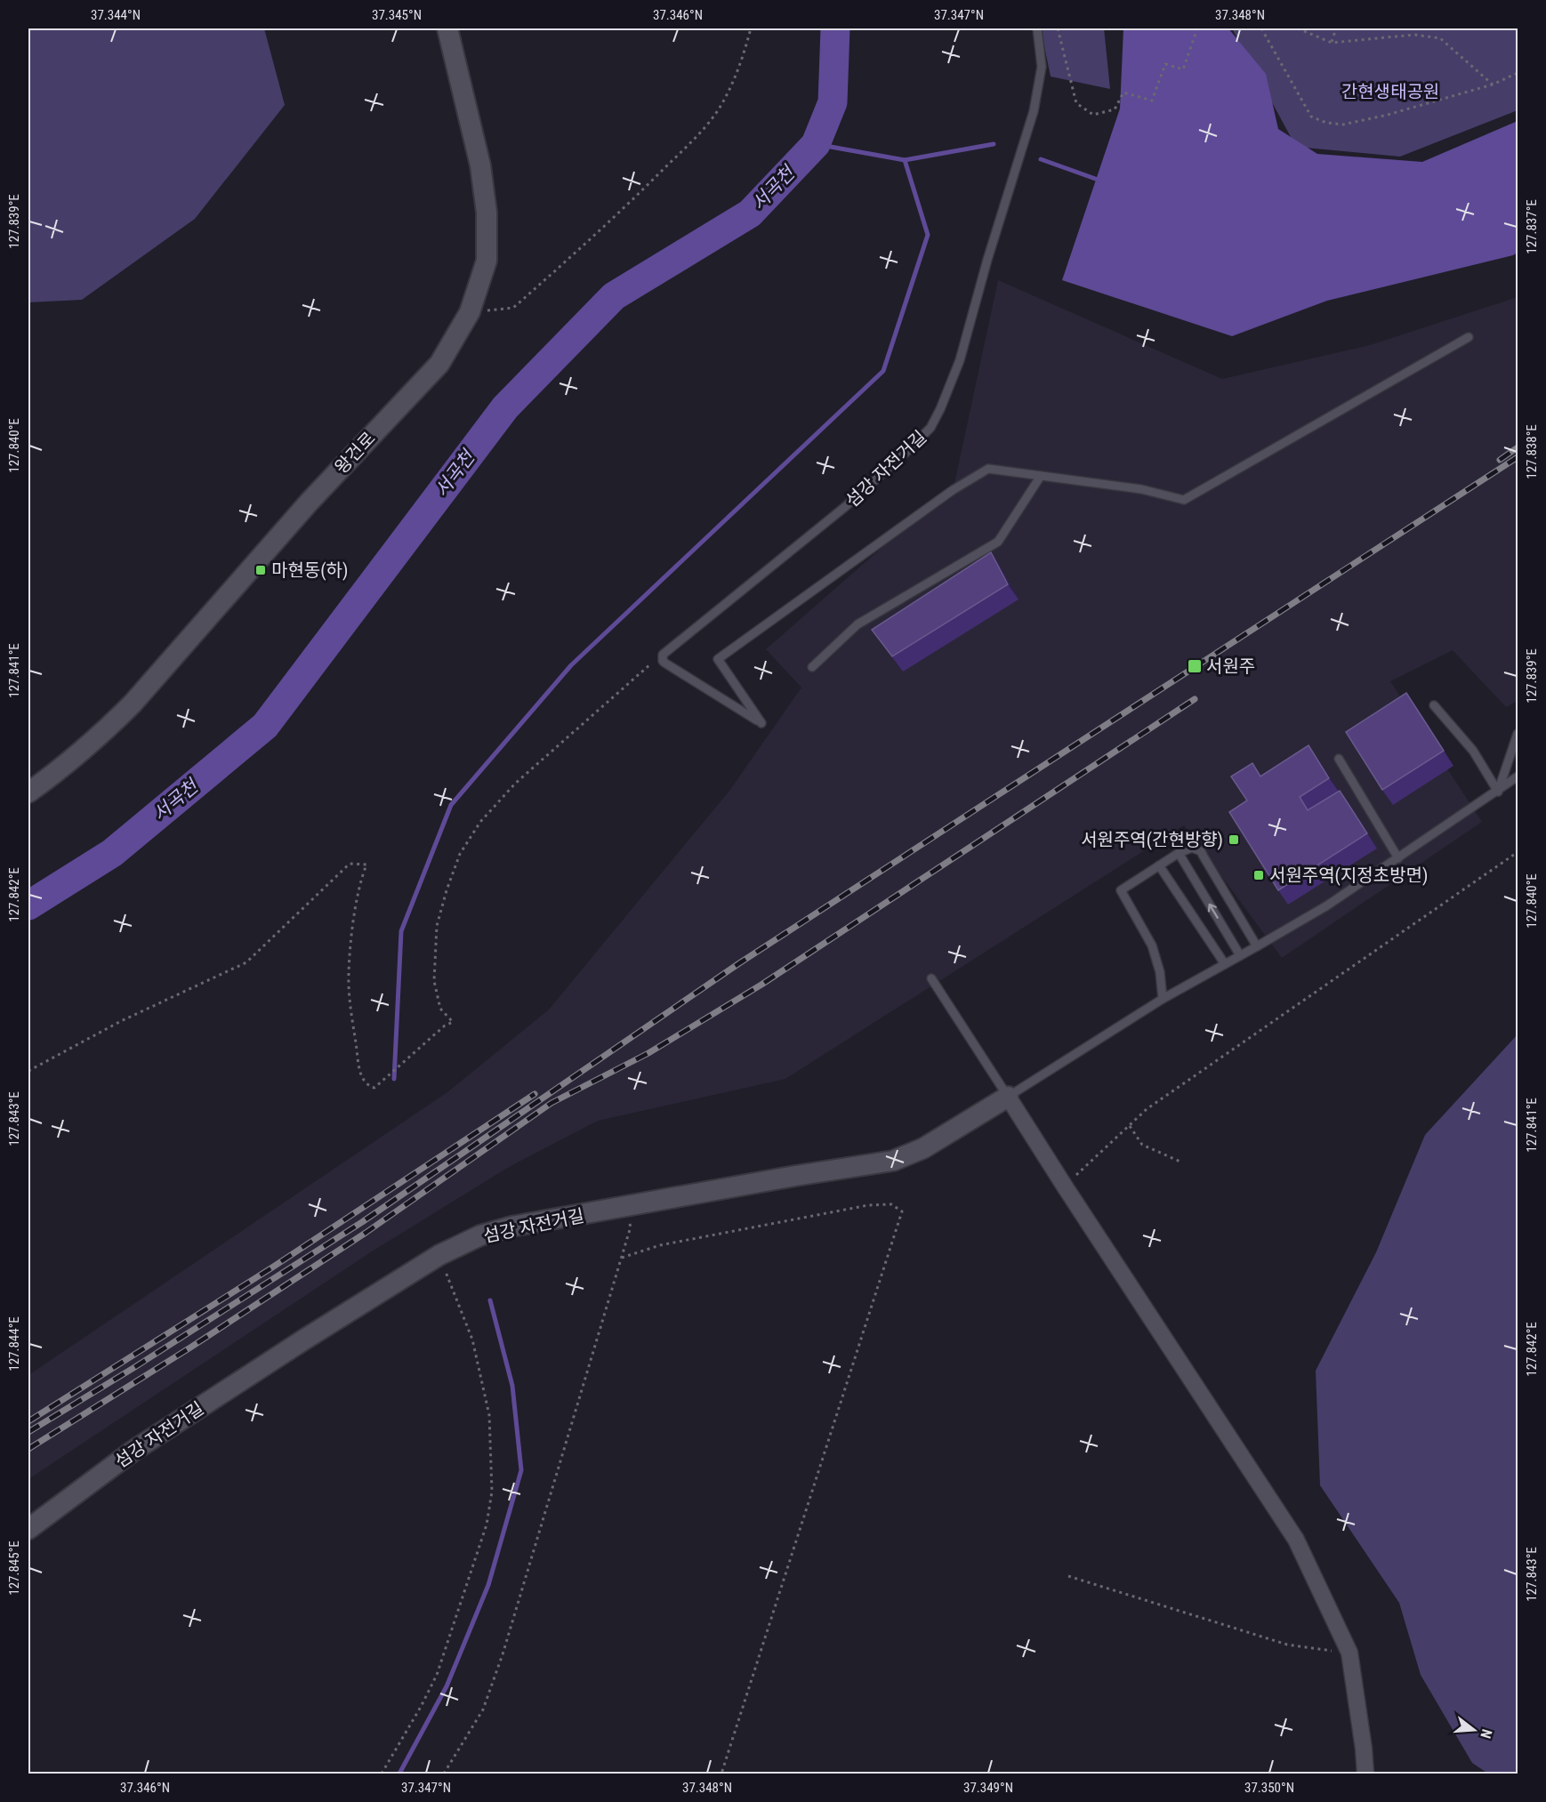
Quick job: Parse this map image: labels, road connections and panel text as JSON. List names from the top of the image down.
{
  "streets": {
    "street": ["왕건로", "섬강 자전거길"]
  },
  "water": ["서곡천"],
  "parks": ["간현생태공원"],
  "places": {
    "transit": [
      "마현동(하)",
      "서원주",
      "서원주역(간현방향)",
      "서원주역(지정초방면)"
    ]
  },
  "north": "right",
  "coordinates": [
    "37.344°N",
    "37.345°N",
    "37.346°N",
    "37.347°N",
    "37.348°N",
    "127.839°E",
    "127.837°E",
    "127.840°E",
    "127.838°E",
    "127.841°E",
    "127.842°E",
    "127.843°E",
    "127.844°E",
    "127.845°E",
    "37.349°N",
    "37.350°N"
  ]
}
